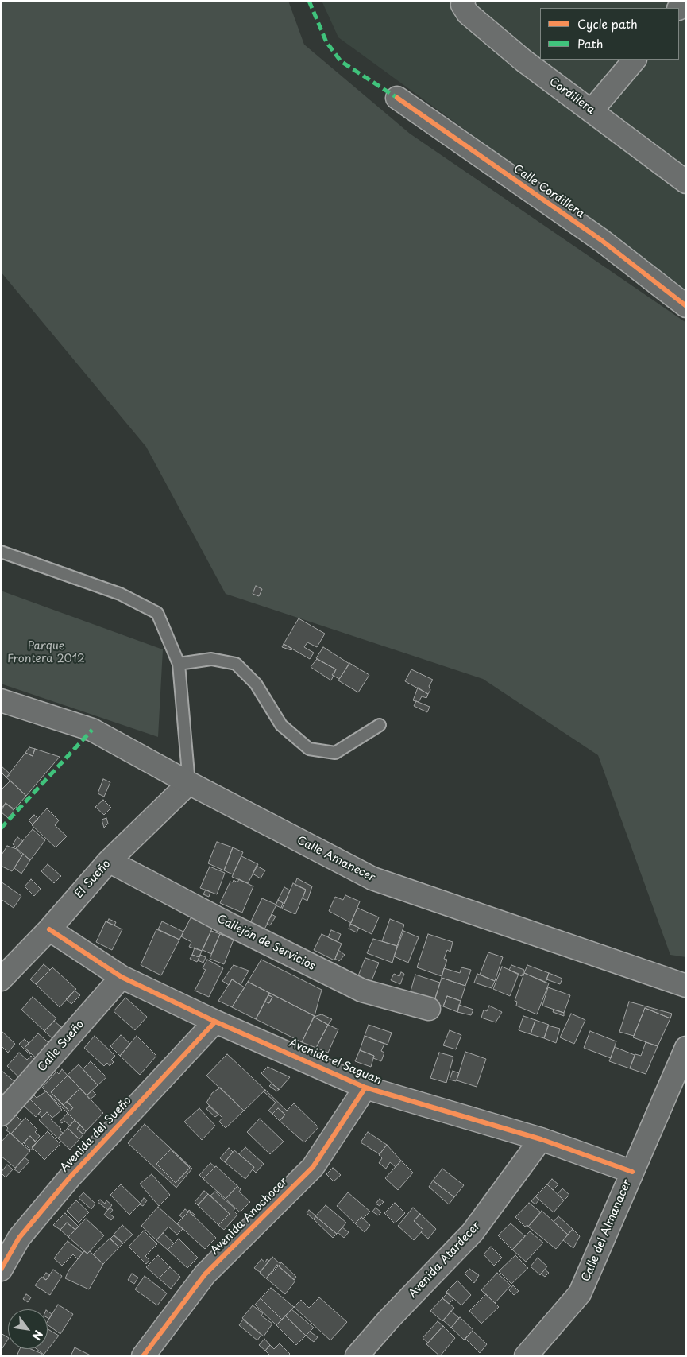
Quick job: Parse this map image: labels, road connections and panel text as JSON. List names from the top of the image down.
{
  "streets": {
    "street": [
      "Cordillera",
      "Calle Cordillera",
      "Calle Amanecer",
      "El Sueño",
      "Callejón de Servicios",
      "Calle Sueño",
      "Avenida el Saguan",
      "Avenida del Sueño",
      "Avenida Anochocer",
      "Calle del Almanacer",
      "Avenida Atardecer"
    ]
  },
  "crossings": [
    ["Calle Amanecer", "El Sueño"],
    ["El Sueño", "Callejón de Servicios"],
    ["El Sueño", "Avenida el Saguan"],
    ["Calle Sueño", "Avenida el Saguan"],
    ["Avenida el Saguan", "Avenida del Sueño"],
    ["Avenida el Saguan", "Avenida Anochocer"],
    ["Avenida el Saguan", "Calle del Almanacer"],
    ["Avenida el Saguan", "Avenida Atardecer"]
  ],
  "parks": ["Parque Frontera 2012"],
  "legend": ["Cycle path", "Path"],
  "north": "bottom right"
}
